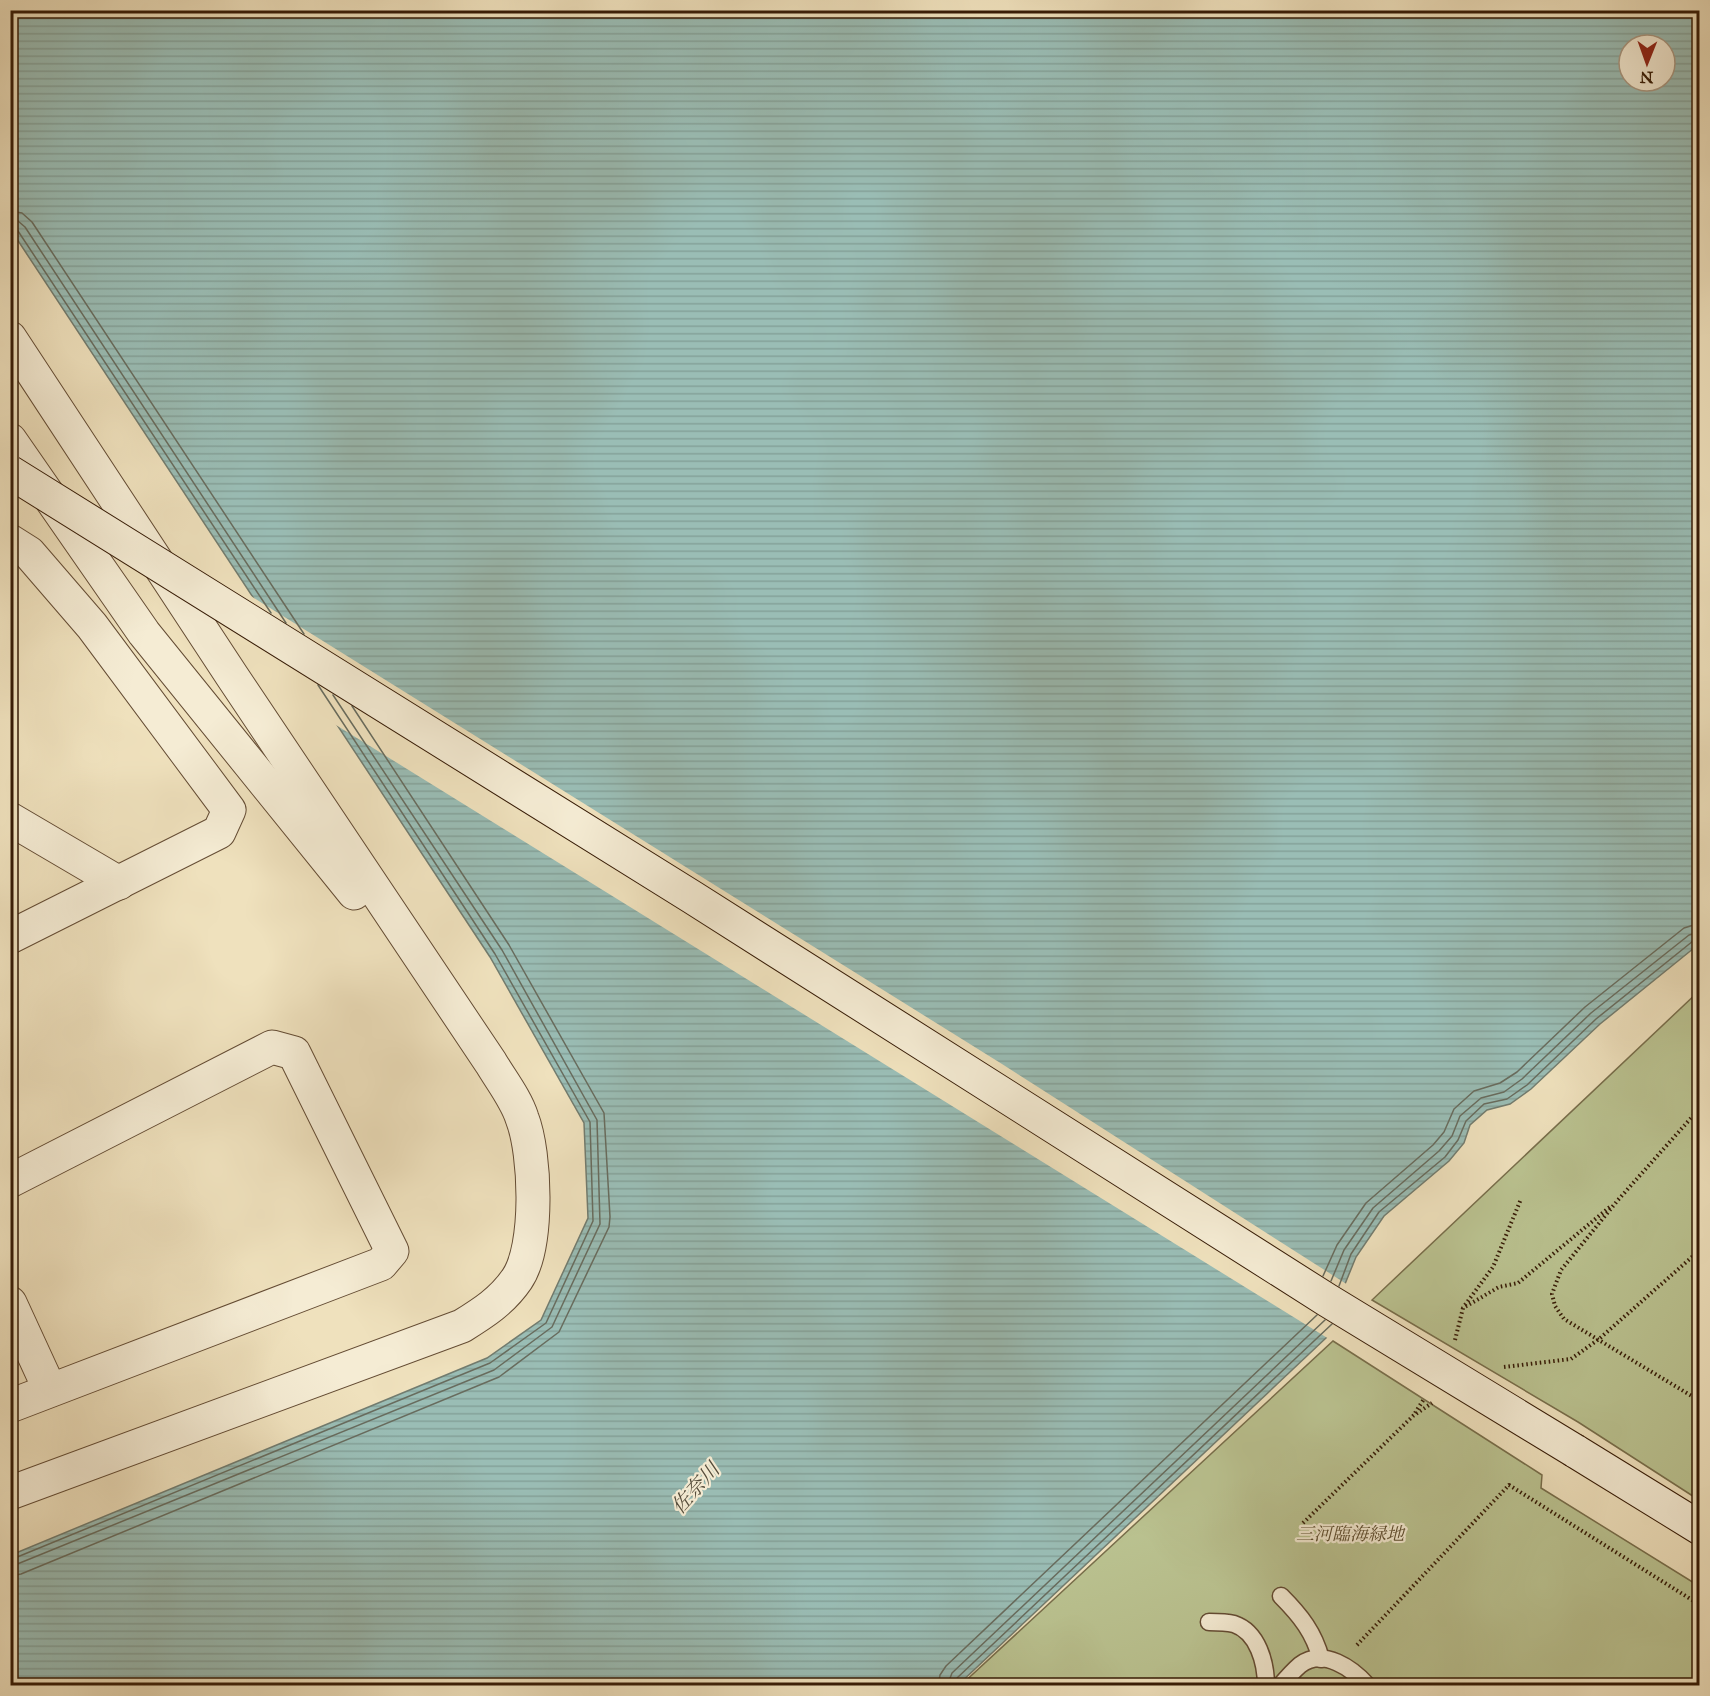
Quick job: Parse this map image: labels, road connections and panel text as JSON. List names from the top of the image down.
{
  "water": ["佐奈川"],
  "parks": ["三河臨海緑地"],
  "north": "bottom"
}
